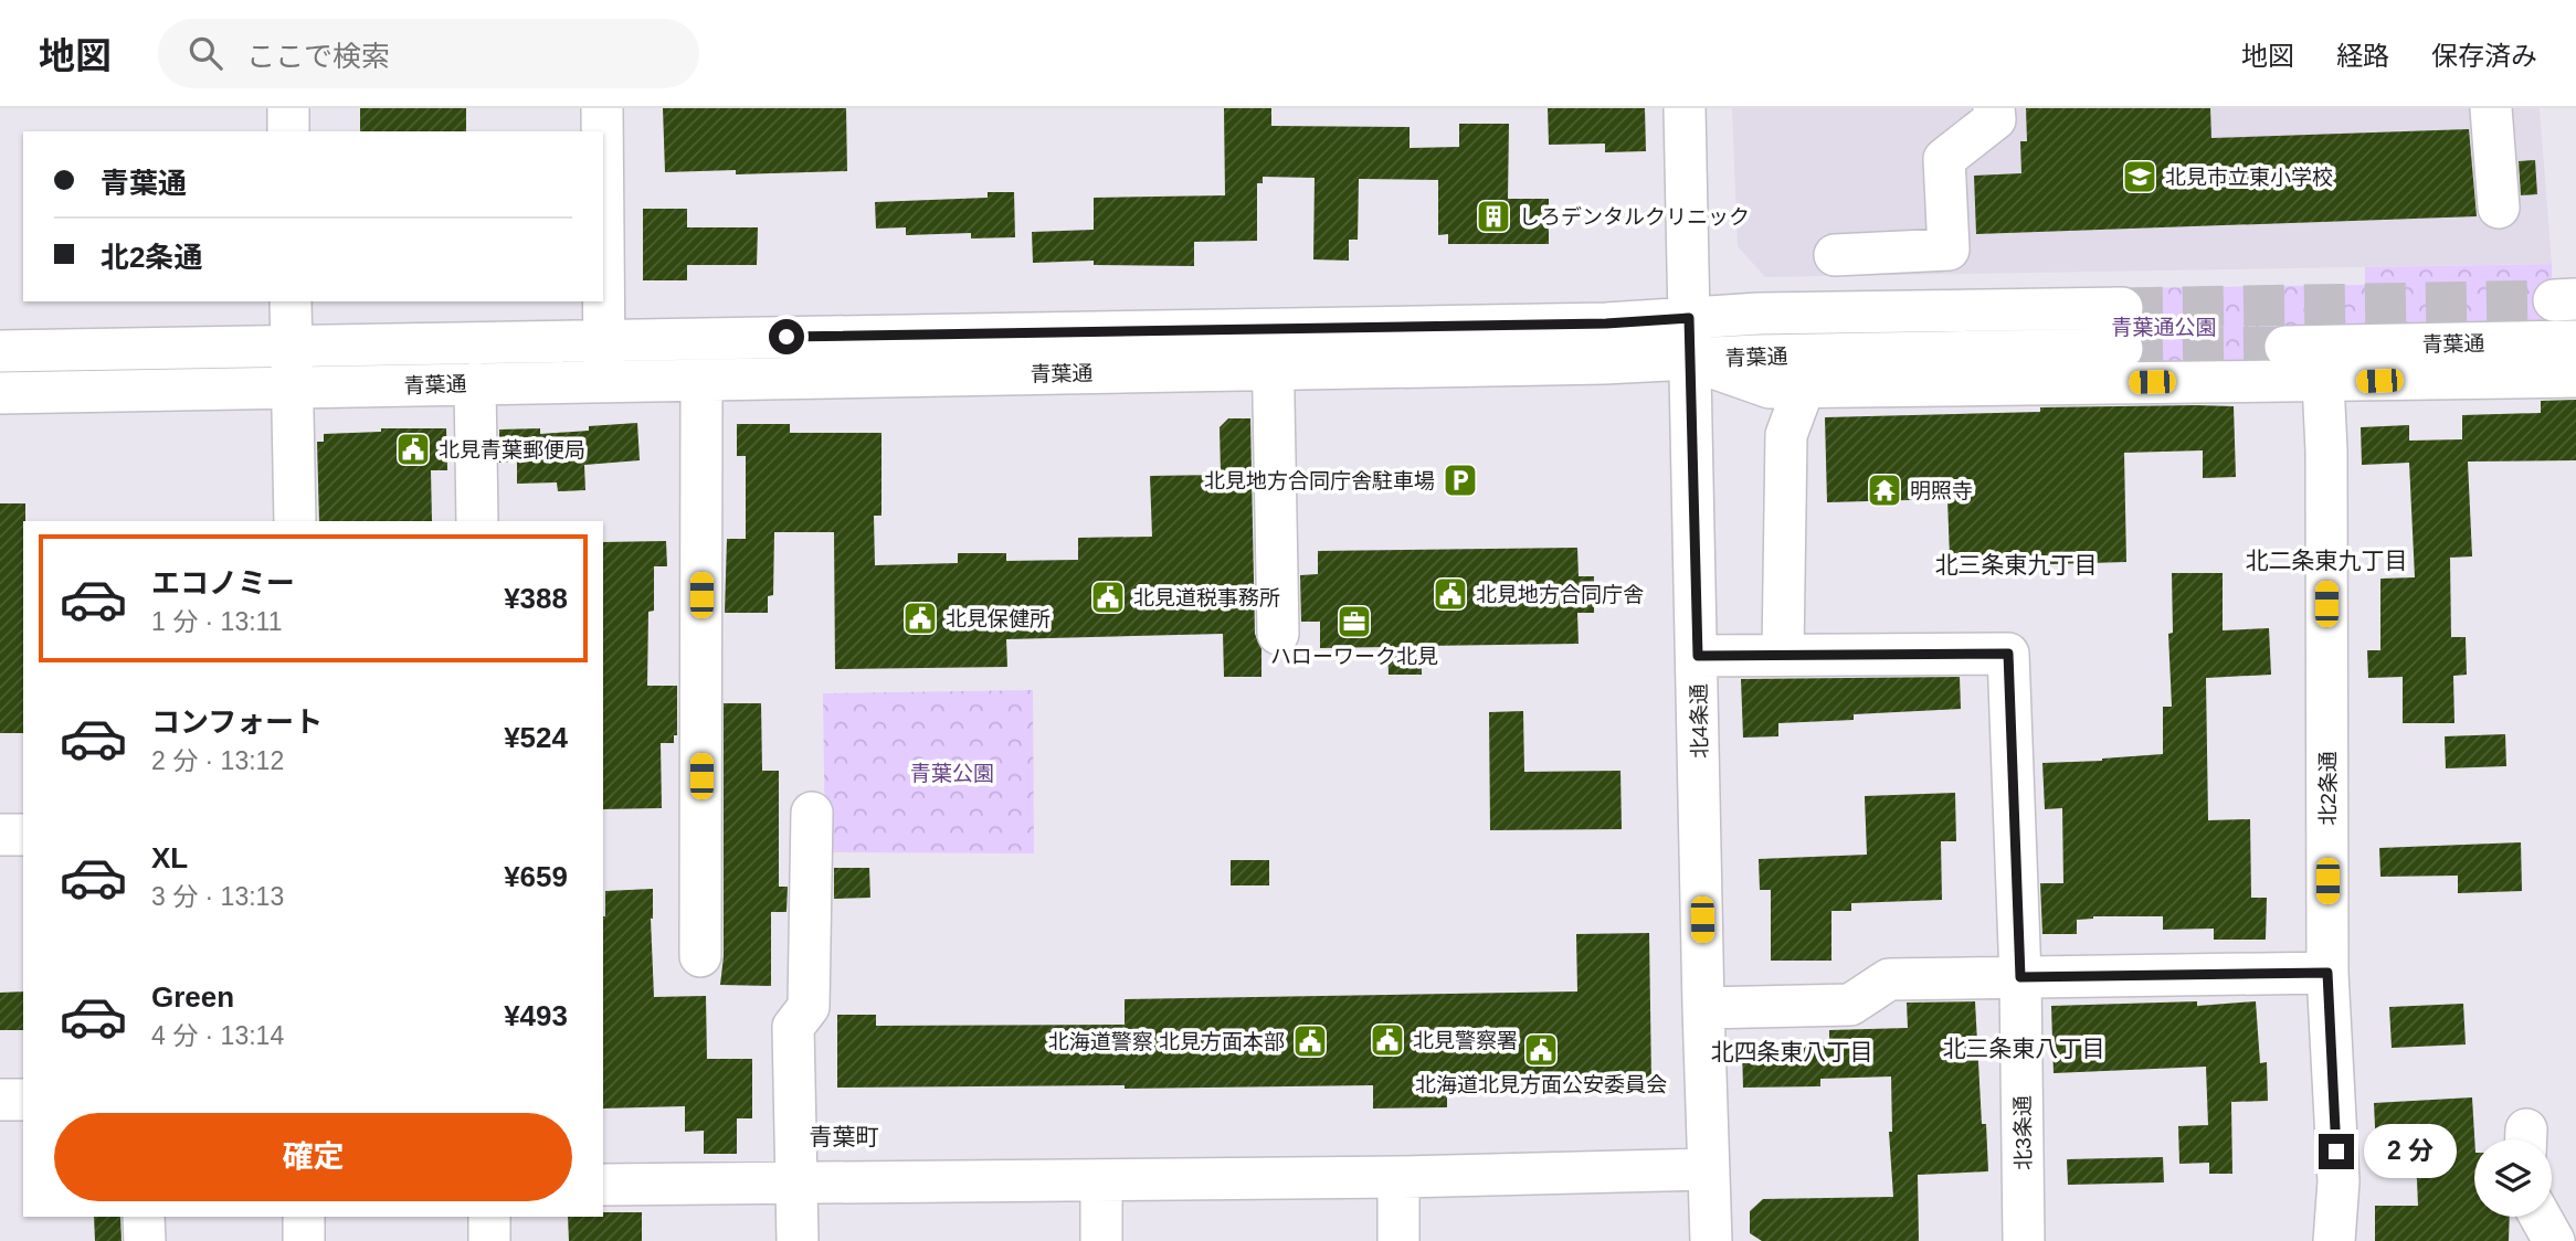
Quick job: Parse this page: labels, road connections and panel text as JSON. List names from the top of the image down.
{
  "streets": {
    "street": [
      "青葉通",
      "北4条通",
      "北2条通",
      "北3条通"
    ]
  },
  "crossings": [
    ["青葉通", "北4条通"]
  ],
  "districts": [
    "北二条東九丁目",
    "北三条東九丁目",
    "北三条東八丁目",
    "北四条東八丁目",
    "青葉町"
  ],
  "parks": ["青葉通公園", "青葉公園"],
  "places": {
    "school or university": ["北見市立東小学校"],
    "building": ["しろデンタルクリニック"],
    "public building": [
      "北見青葉郵便局",
      "北見地方合同庁舎",
      "北見道税事務所",
      "北見保健所",
      "北見警察署",
      "北海道警察 北見方面本部",
      "北海道北見方面公安委員会"
    ],
    "parking": ["北見地方合同庁舎駐車場"],
    "temple": ["明照寺"],
    "office": ["ハローワーク北見"]
  },
  "page": {
    "header": "地図",
    "search": "ここで検索",
    "nav": ["地図", "経路", "保存済み"],
    "banner": ["青葉通", "北2条通"],
    "list": [
      {
        "name": "エコノミー",
        "note": "1 分 · 13:11",
        "value": "¥388"
      },
      {
        "name": "コンフォート",
        "note": "2 分 · 13:12",
        "value": "¥524"
      },
      {
        "name": "XL",
        "note": "3 分 · 13:13",
        "value": "¥659"
      },
      {
        "name": "Green",
        "note": "4 分 · 13:14",
        "value": "¥493"
      }
    ],
    "buttons": "確定",
    "bubble": "2 分"
  }
}
